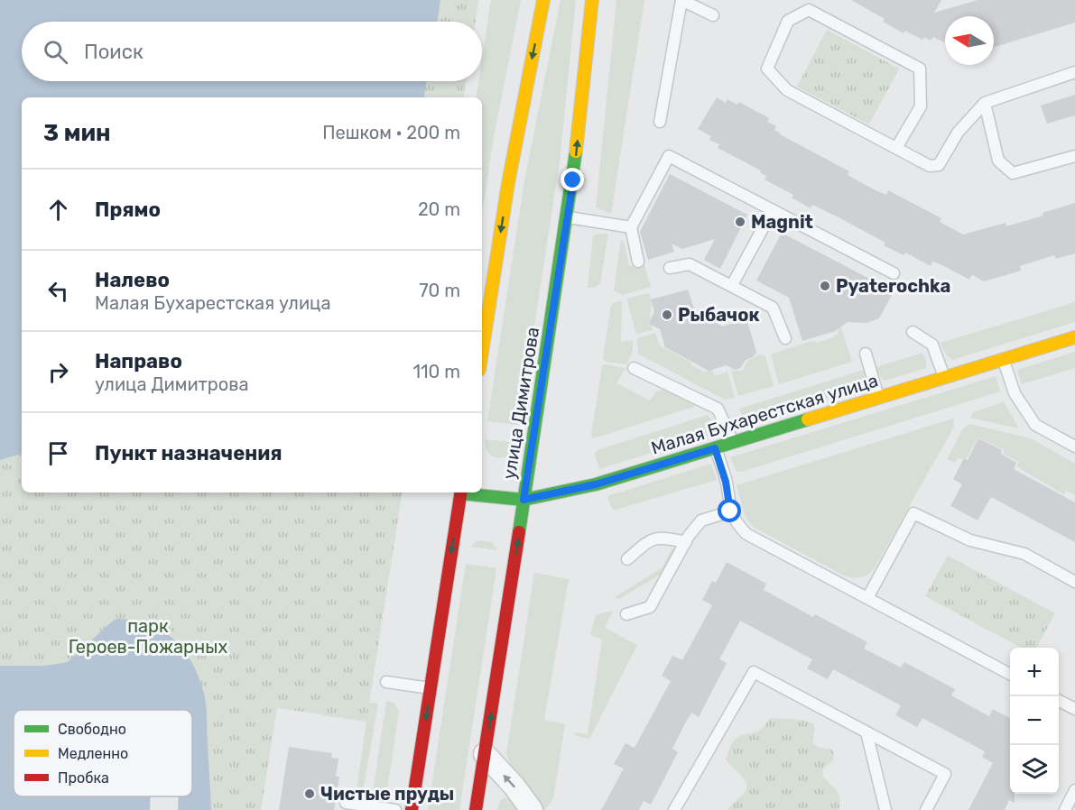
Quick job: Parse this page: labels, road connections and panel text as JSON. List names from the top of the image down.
{
  "streets": {
    "street": ["улица Димитрова", "Малая Бухарестская улица"]
  },
  "crossings": [
    ["улица Димитрова", "Малая Бухарестская улица"]
  ],
  "parks": ["парк Героев-Пожарных"],
  "places": [
    "Magnit",
    "Pyaterochka",
    "Рыбачок",
    "Чистые пруды"
  ],
  "legend": ["Свободно", "Медленно", "Пробка"],
  "north": "left",
  "page": {
    "search": "Поиск",
    "heading": ["3 мин", "Пешком · 200 m"],
    "list": [
      ["Прямо", "20 m"],
      ["Налево", "Малая Бухарестская улица", "70 m"],
      ["Направо", "улица Димитрова", "110 m"],
      "Пункт назначения"
    ],
    "map_buttons": ["+", "−"]
  }
}
